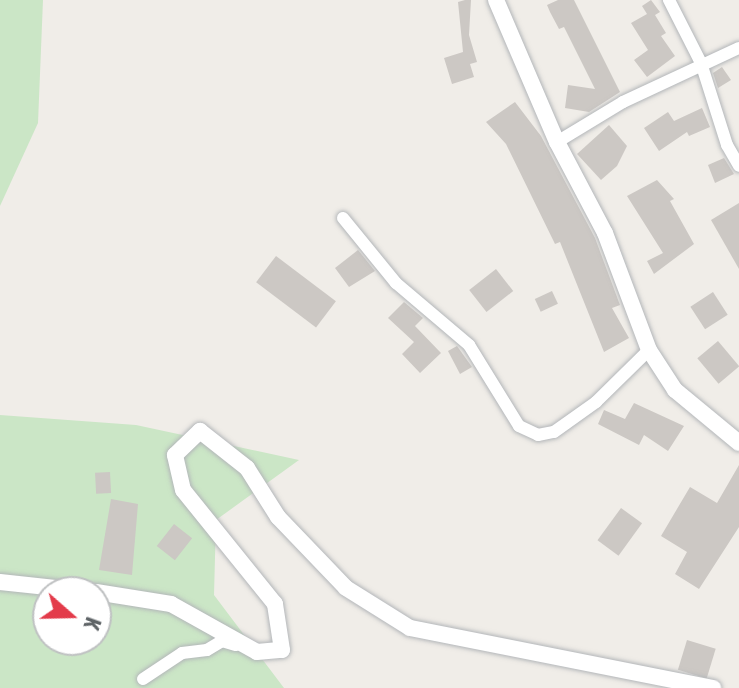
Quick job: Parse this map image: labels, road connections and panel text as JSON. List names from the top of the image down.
{
  "north": "right"
}
